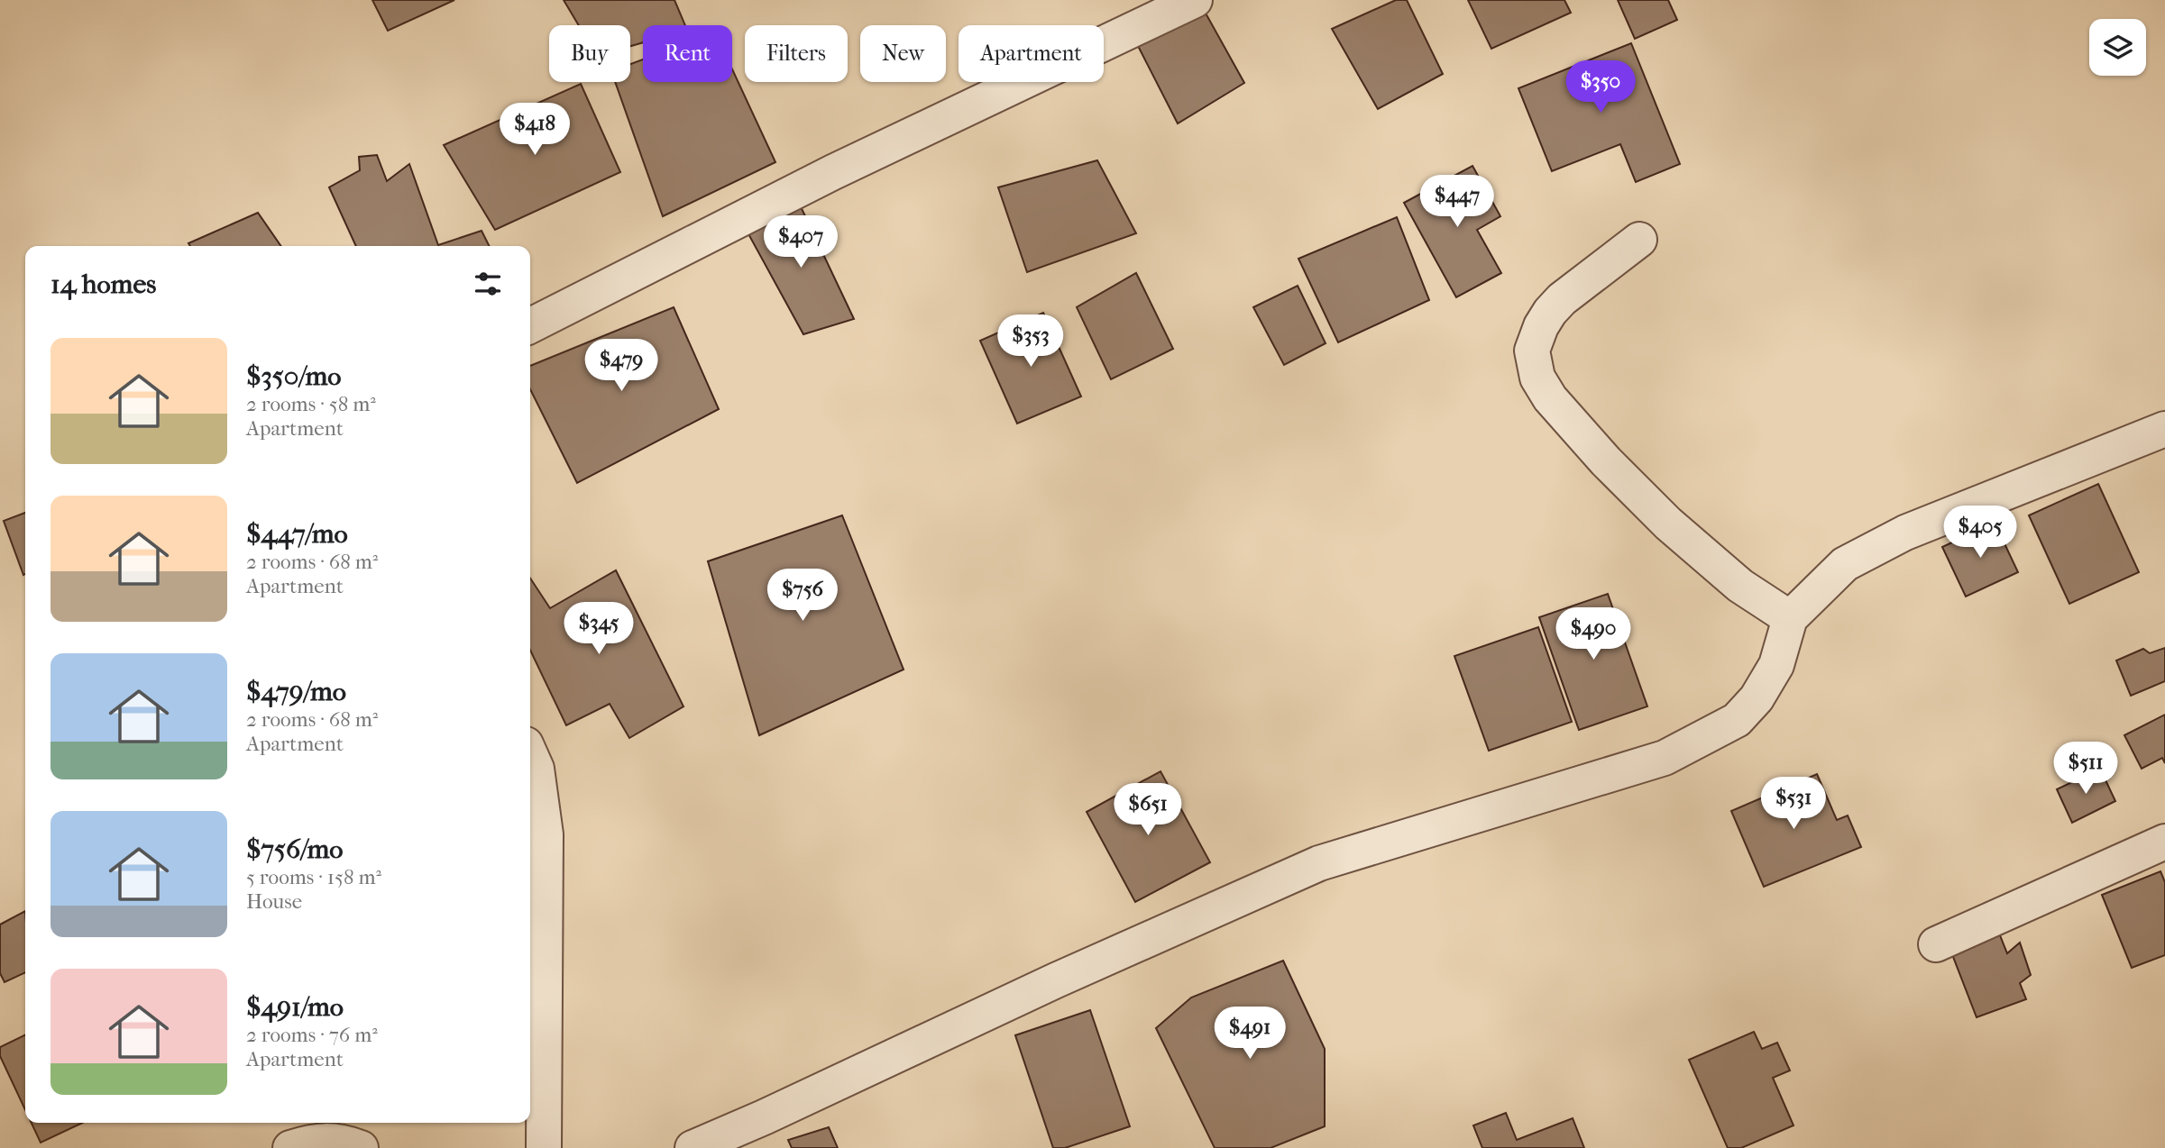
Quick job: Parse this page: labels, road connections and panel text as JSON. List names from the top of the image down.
{
  "page": {
    "chip": [
      "Buy",
      "Rent",
      "Filters",
      "New",
      "Apartment"
    ],
    "price": [
      "$350",
      "$418",
      "$447",
      "$407",
      "$353",
      "$479",
      "$405",
      "$756",
      "$345",
      "$490",
      "$511",
      "$531",
      "$651",
      "$491"
    ],
    "heading": "14 homes",
    "list": [
      {
        "name": "$350/mo",
        "note": "2 rooms · 58 m² · Apartment"
      },
      {
        "name": "$447/mo",
        "note": "2 rooms · 68 m² · Apartment"
      },
      {
        "name": "$479/mo",
        "note": "2 rooms · 68 m² · Apartment"
      },
      {
        "name": "$756/mo",
        "note": "5 rooms · 158 m² · House"
      },
      {
        "name": "$491/mo",
        "note": "2 rooms · 76 m² · Apartment"
      }
    ]
  }
}
